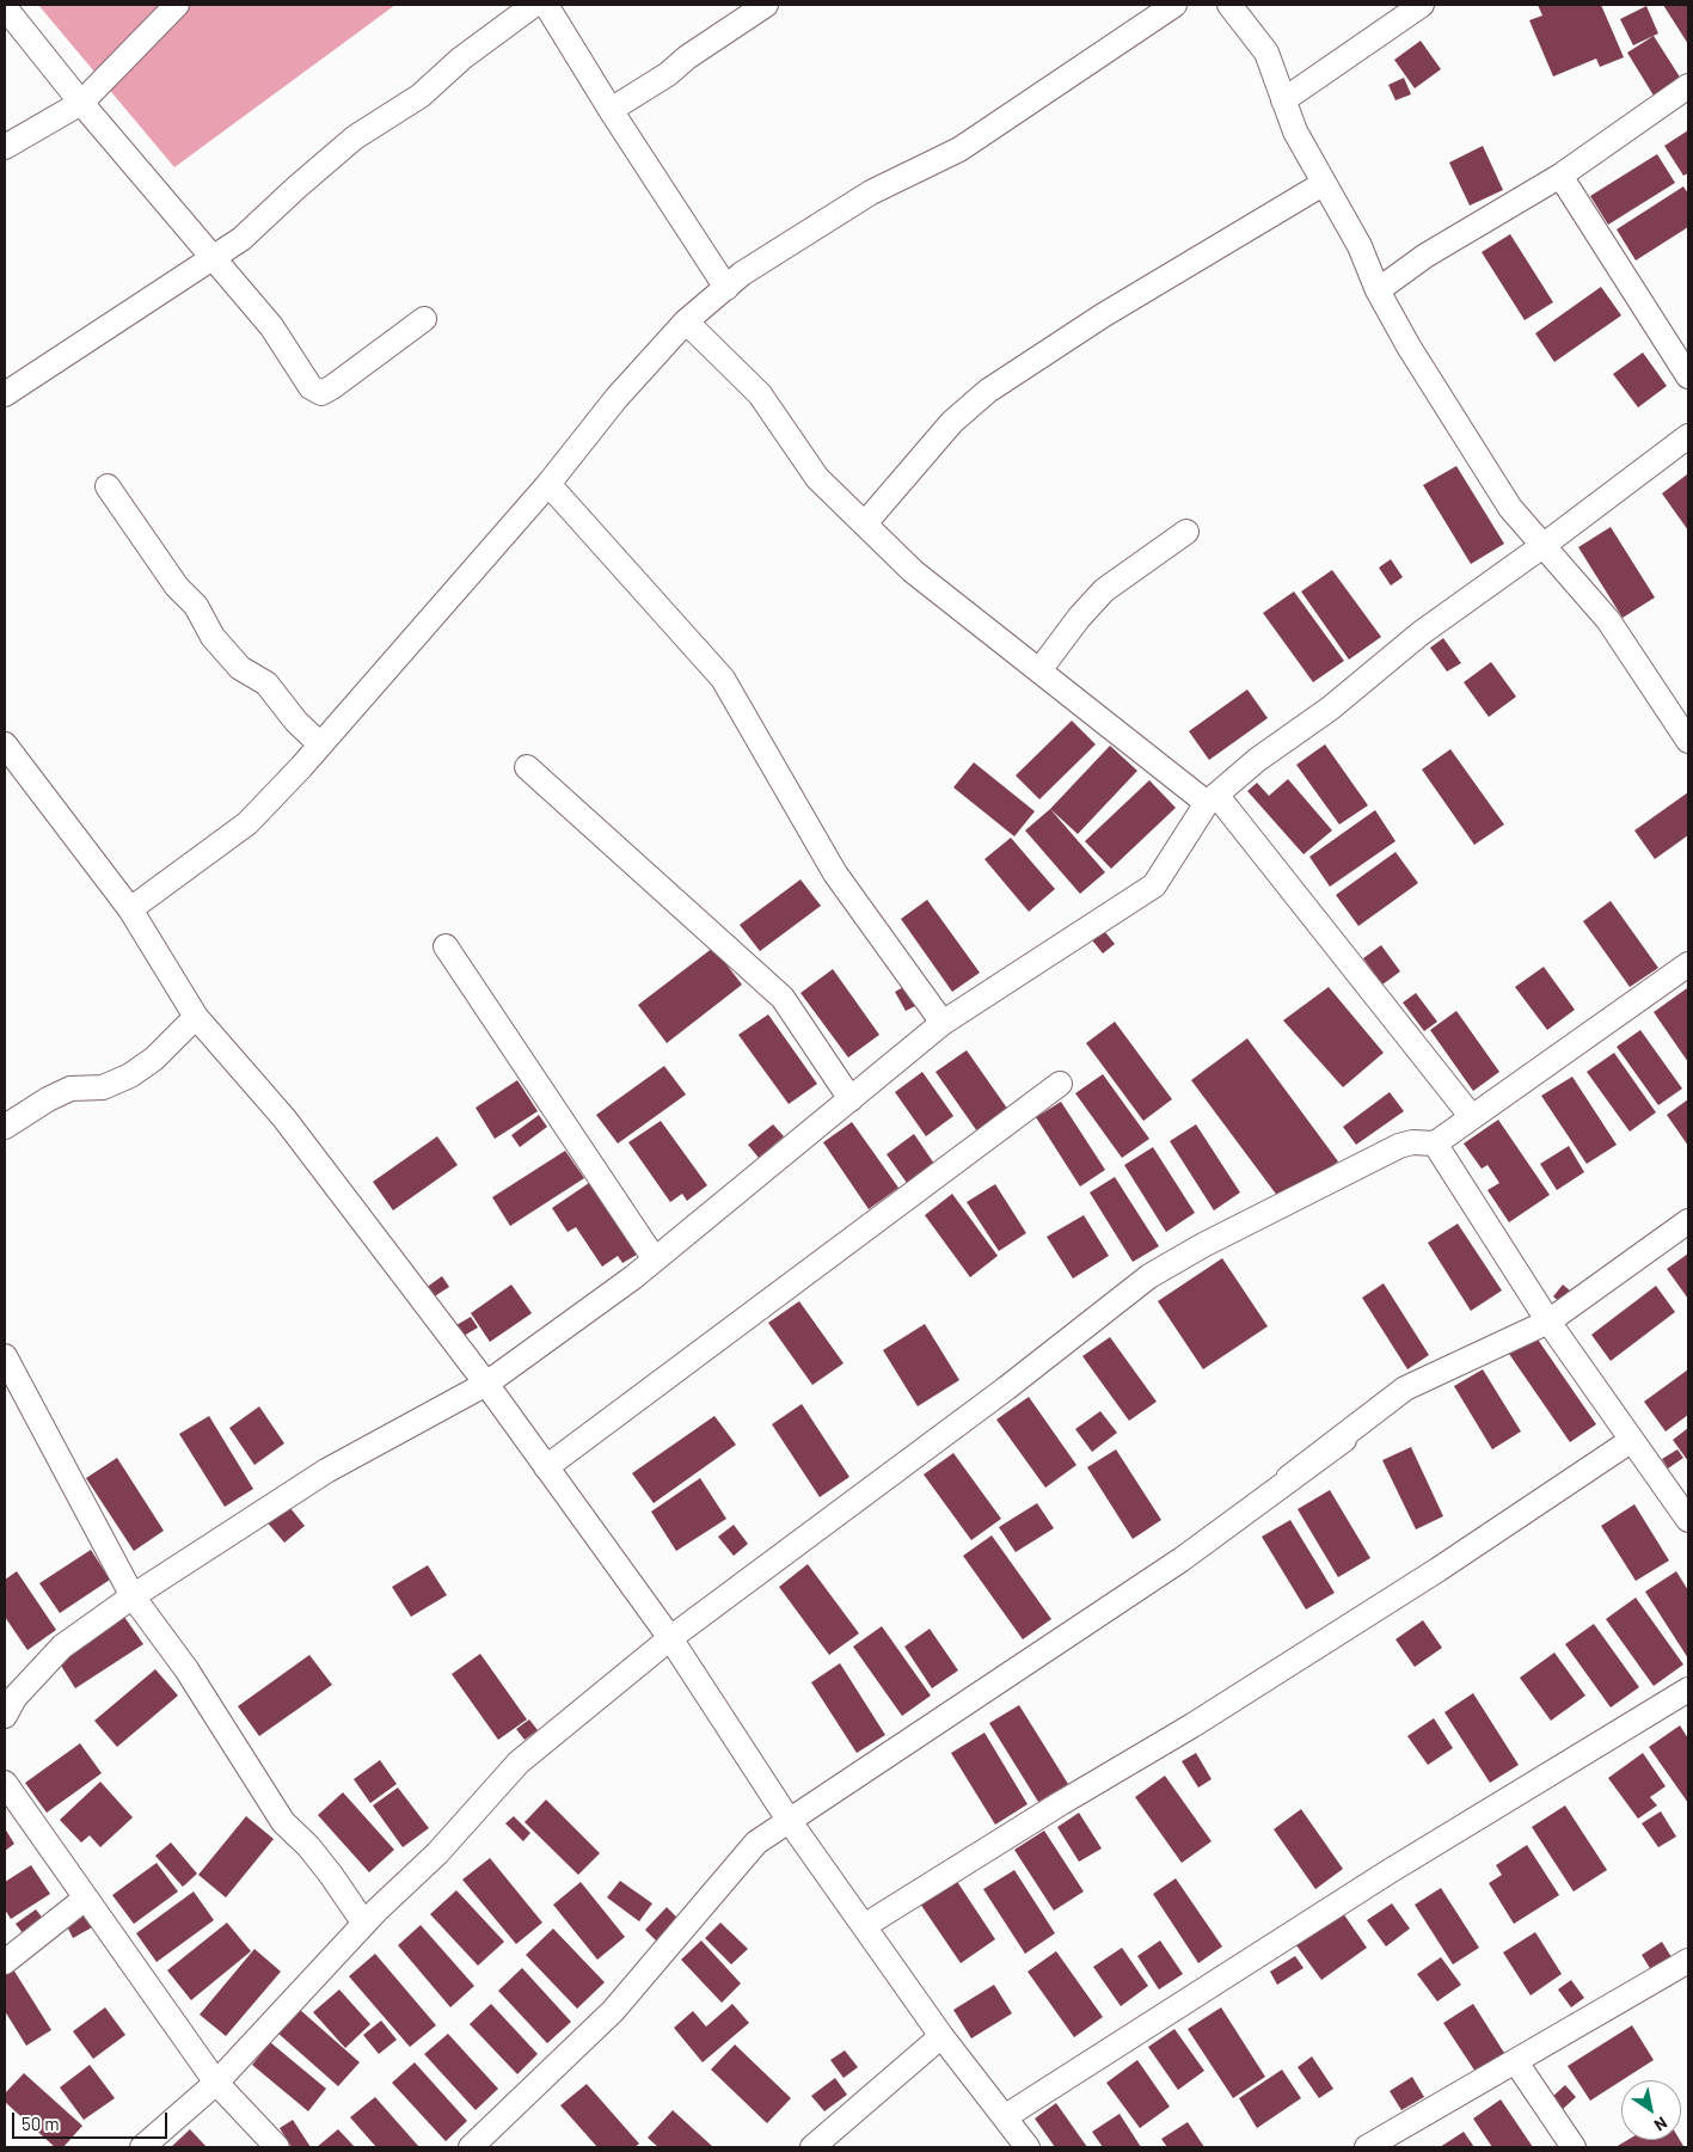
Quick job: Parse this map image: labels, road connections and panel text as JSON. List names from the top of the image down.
{
  "scale_bar": "50 m",
  "north": "bottom right"
}
